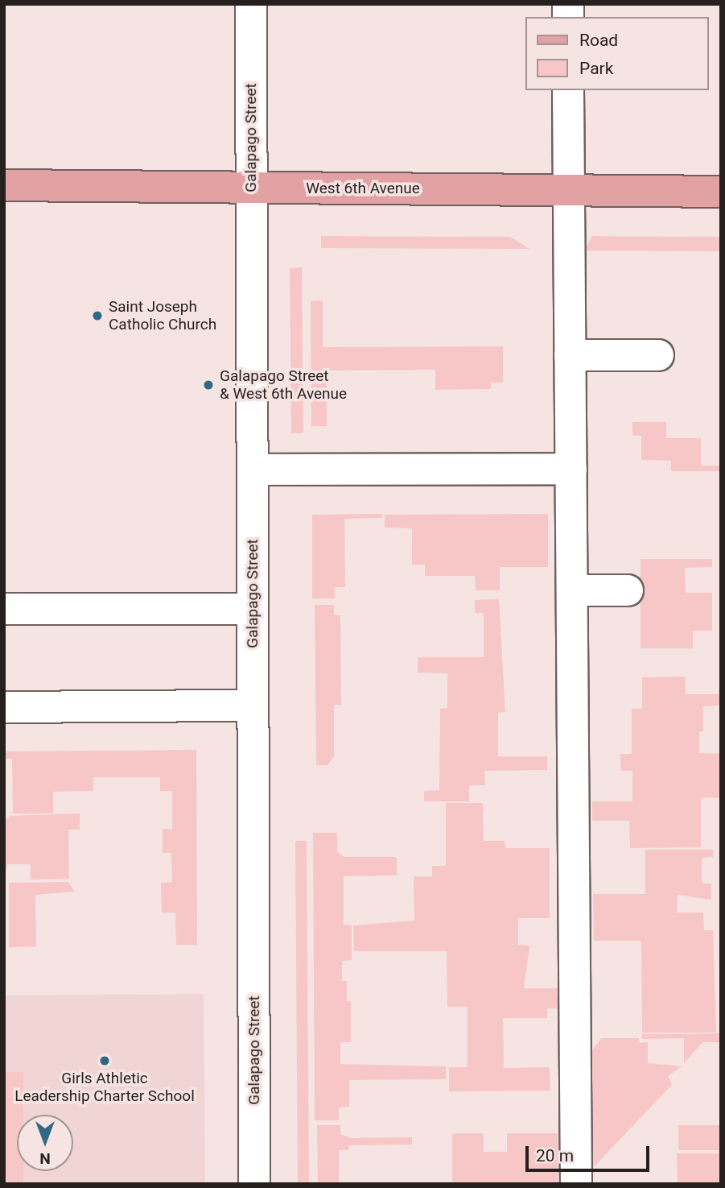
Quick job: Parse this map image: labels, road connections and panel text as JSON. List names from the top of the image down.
{
  "streets": {
    "main road": ["West 6th Avenue"],
    "street": ["Galapago Street"]
  },
  "crossings": [
    ["Galapago Street", "West 6th Avenue"]
  ],
  "places": ["Saint Joseph Catholic Church", "Galapago Street & West 6th Avenue", "Girls Athletic Leadership Charter School"],
  "legend": ["Road", "Park"],
  "scale_bar": "20 m",
  "north": "bottom"
}
